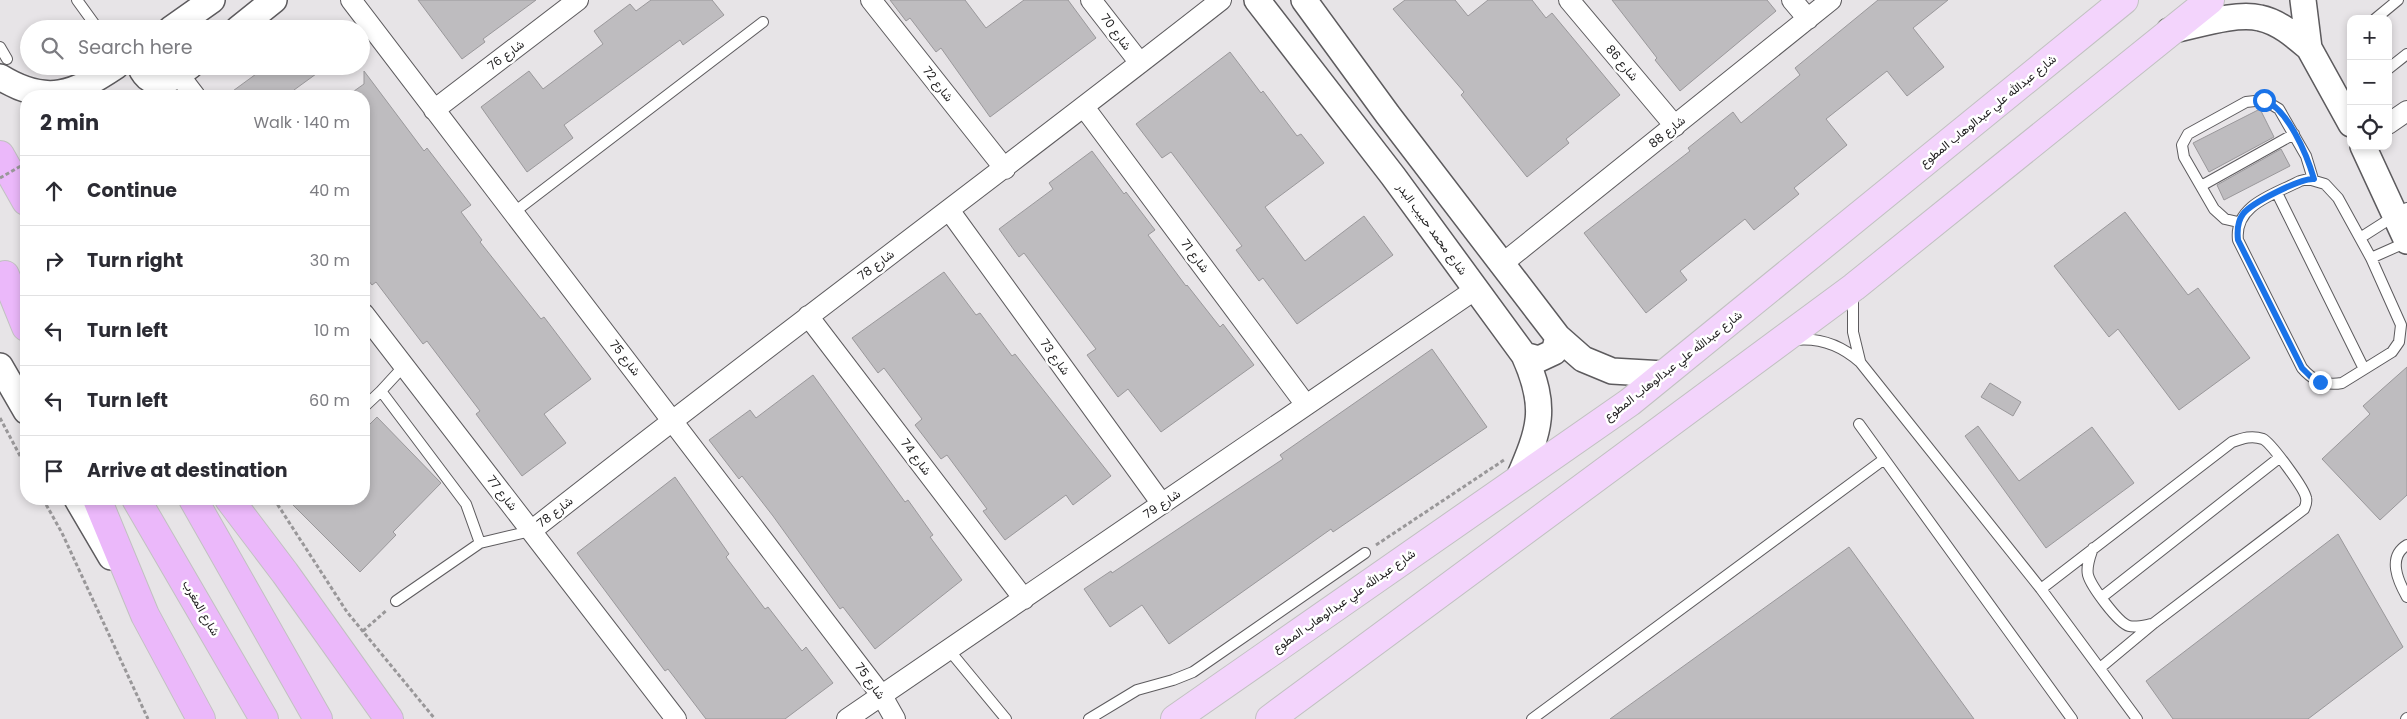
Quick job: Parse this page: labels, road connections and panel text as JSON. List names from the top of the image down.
{
  "streets": {
    "highway": ["شارع المغرب"],
    "main road": ["شارع عبدالله علي عبدالوهاب المطوع"],
    "street": [
      "شارع 70",
      "شارع 76",
      "شارع 86",
      "شارع 72",
      "شارع 88",
      "شارع محمد حبيب البدر",
      "شارع 71",
      "شارع 78",
      "شارع 73",
      "شارع 75",
      "شارع 74",
      "شارع 77",
      "شارع 79"
    ]
  },
  "crossings": [
    ["شارع 70", "شارع 78"],
    ["شارع 76", "شارع 75"],
    ["شارع 86", "شارع 88"],
    ["شارع 72", "شارع 78"],
    ["شارع عبدالله علي عبدالوهاب المطوع", "شارع محمد حبيب البدر"],
    ["شارع محمد حبيب البدر", "شارع 79"],
    ["شارع 71", "شارع 78"],
    ["شارع 71", "شارع 79"],
    ["شارع 78", "شارع 73"],
    ["شارع 78", "شارع 75"],
    ["شارع 78", "شارع 74"],
    ["شارع 78", "شارع 77"],
    ["شارع 73", "شارع 79"],
    ["شارع 75", "شارع 79"],
    ["شارع 74", "شارع 79"]
  ],
  "page": {
    "map_buttons": ["+", "−"],
    "search": "Search here",
    "heading": ["2 min", "Walk · 140 m"],
    "list": [
      ["Continue", "40 m"],
      ["Turn right", "30 m"],
      ["Turn left", "10 m"],
      ["Turn left", "60 m"],
      "Arrive at destination"
    ]
  }
}
